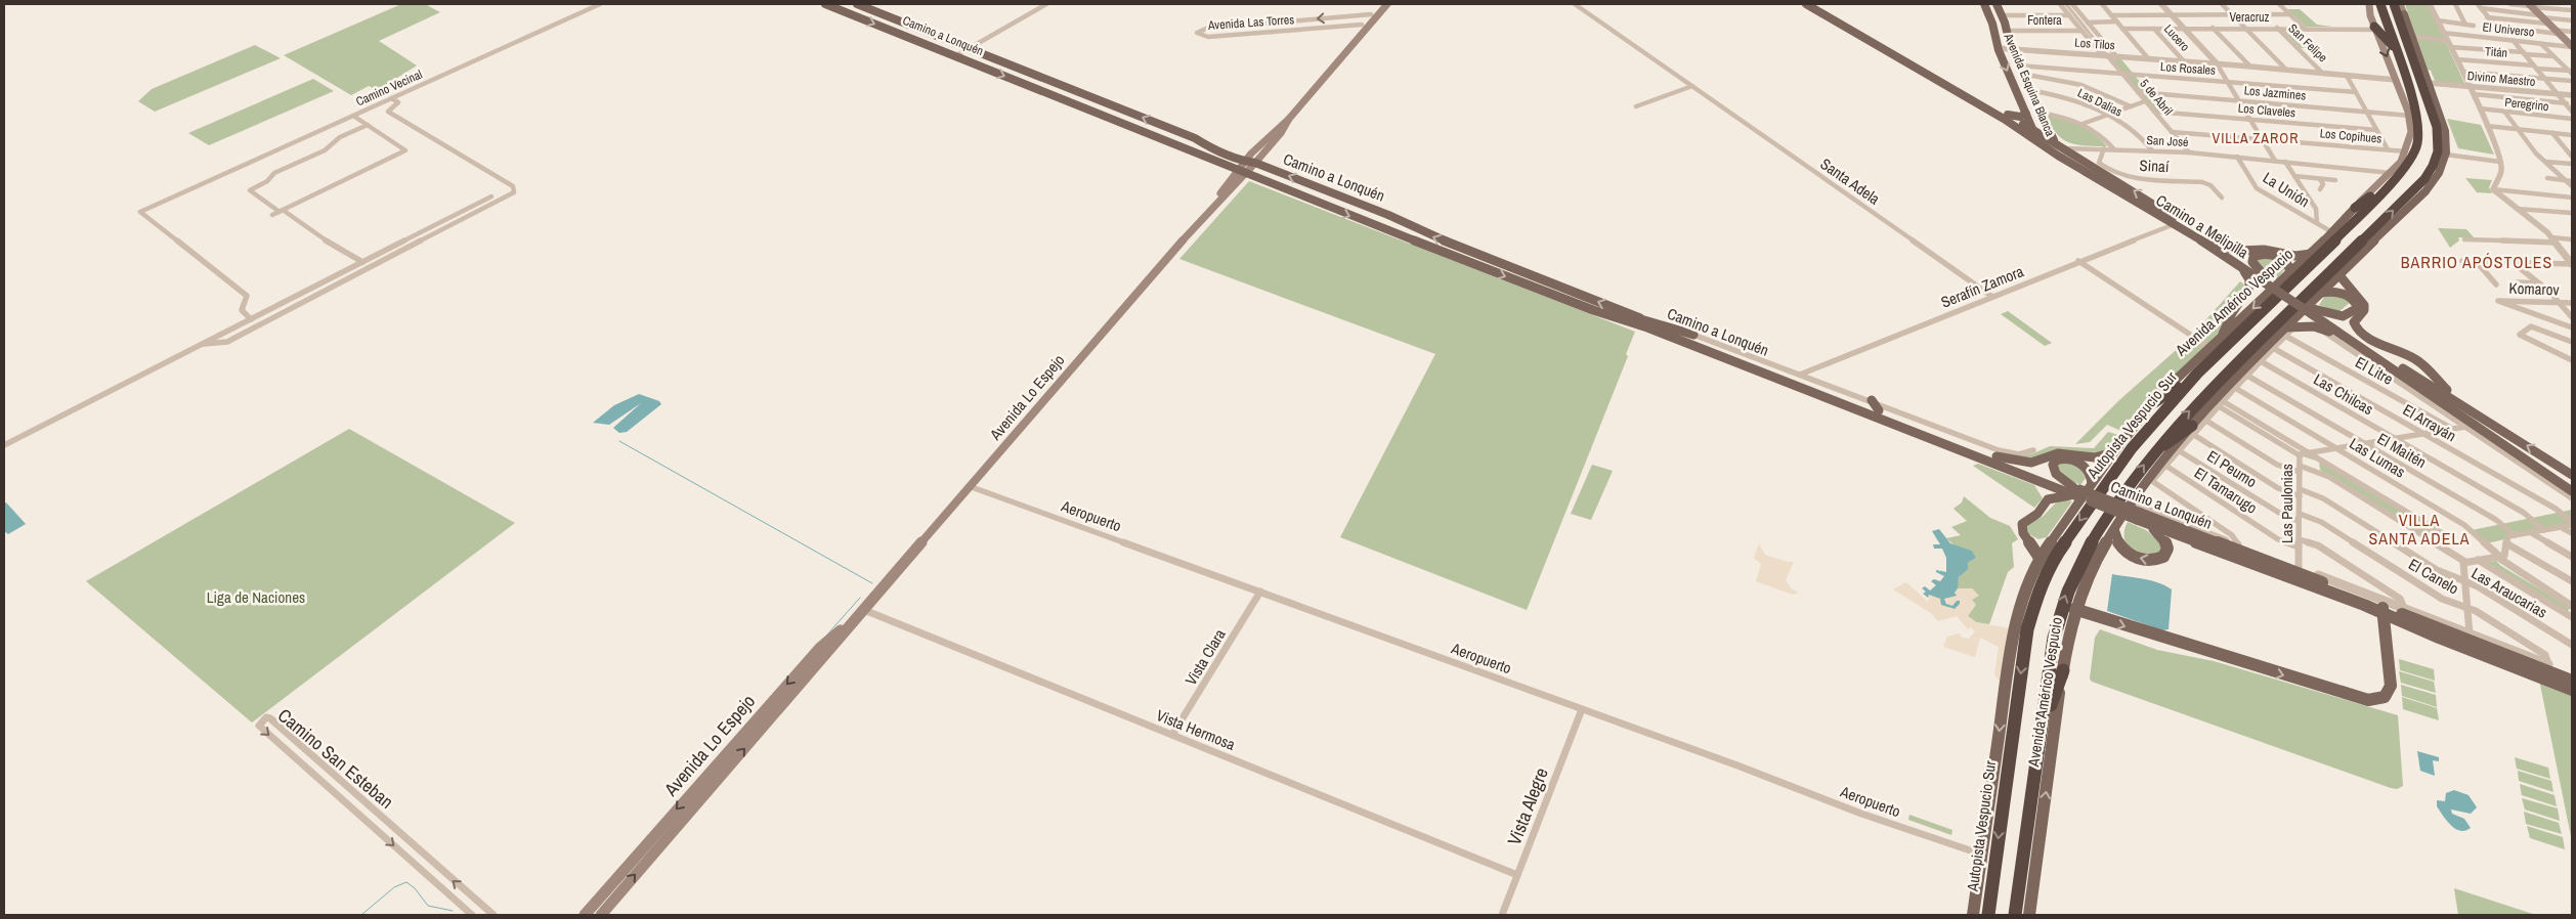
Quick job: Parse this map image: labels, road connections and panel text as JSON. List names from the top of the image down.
{
  "streets": {
    "highway": ["Autopista Vespucio Sur"],
    "main road": [
      "Camino a Lonquén",
      "Avenida Esquina Blanca",
      "Camino a Melipilla",
      "Avenida Américo Vespucio",
      "Avenida Lo Espejo"
    ],
    "street": [
      "Veracruz",
      "Fontera",
      "Avenida Las Torres",
      "El Universo",
      "Lucero",
      "San Felipe",
      "Los Tilos",
      "Titán",
      "Los Rosales",
      "Divino Maestro",
      "Camino Vecinal",
      "Los Jazmines",
      "5 de Abril",
      "Las Dalias",
      "Peregrino",
      "Los Claveles",
      "Los Copihues",
      "San José",
      "Sinaí",
      "Santa Adela",
      "La Unión",
      "Serafín Zamora",
      "Komarov",
      "El Litre",
      "Las Chilcas",
      "El Arrayán",
      "El Maitén",
      "Las Lumas",
      "El Peumo",
      "El Tamarugo",
      "Las Paulonias",
      "Aeropuerto",
      "El Canelo",
      "Las Araucarias",
      "Vista Clara",
      "Vista Hermosa",
      "Camino San Esteban",
      "Vista Alegre"
    ]
  },
  "crossings": [
    ["Veracruz", "Lucero"],
    ["Veracruz", "San Felipe"],
    ["Veracruz", "Avenida Américo Vespucio"],
    ["Fontera", "Avenida Esquina Blanca"],
    ["Fontera", "5 de Abril"],
    ["Avenida Las Torres", "Avenida Lo Espejo"],
    ["Camino a Lonquén", "Serafín Zamora"],
    ["Camino a Lonquén", "Avenida Américo Vespucio"],
    ["Camino a Lonquén", "Avenida Lo Espejo"],
    ["Camino a Lonquén", "El Tamarugo"],
    ["Camino a Lonquén", "Las Paulonias"],
    ["Camino a Lonquén", "El Canelo"],
    ["Lucero", "Los Tilos"],
    ["San Felipe", "Los Tilos"],
    ["Los Tilos", "Avenida Esquina Blanca"],
    ["Los Tilos", "5 de Abril"],
    ["Los Tilos", "Avenida Américo Vespucio"],
    ["Los Rosales", "Avenida Esquina Blanca"],
    ["Los Rosales", "5 de Abril"],
    ["Divino Maestro", "Avenida Américo Vespucio"],
    ["Avenida Esquina Blanca", "Las Dalias"],
    ["Avenida Esquina Blanca", "San José"],
    ["Avenida Esquina Blanca", "Camino a Melipilla"],
    ["Los Jazmines", "5 de Abril"],
    ["Los Jazmines", "Avenida Américo Vespucio"],
    ["5 de Abril", "Los Claveles"],
    ["5 de Abril", "Los Copihues"],
    ["5 de Abril", "San José"],
    ["Las Dalias", "San José"],
    ["Los Copihues", "Avenida Américo Vespucio"],
    ["San José", "Sinaí"],
    ["San José", "La Unión"],
    ["San José", "Camino a Melipilla"],
    ["San José", "Avenida Américo Vespucio"],
    ["Santa Adela", "Serafín Zamora"],
    ["La Unión", "Avenida Américo Vespucio"],
    ["Camino a Melipilla", "Serafín Zamora"],
    ["Avenida Américo Vespucio", "El Litre"],
    ["Avenida Américo Vespucio", "Las Chilcas"],
    ["Avenida Américo Vespucio", "El Arrayán"],
    ["Avenida Américo Vespucio", "El Maitén"],
    ["Avenida Américo Vespucio", "Las Lumas"],
    ["Avenida Américo Vespucio", "El Peumo"],
    ["Avenida Américo Vespucio", "El Tamarugo"],
    ["Avenida Américo Vespucio", "Aeropuerto"],
    ["Avenida Américo Vespucio", "Las Araucarias"],
    ["El Litre", "Las Paulonias"],
    ["Las Chilcas", "Las Paulonias"],
    ["Avenida Lo Espejo", "Aeropuerto"],
    ["Avenida Lo Espejo", "Vista Hermosa"],
    ["El Arrayán", "Las Paulonias"],
    ["El Maitén", "Las Paulonias"],
    ["Las Lumas", "Las Paulonias"],
    ["El Peumo", "Las Paulonias"],
    ["El Peumo", "El Canelo"],
    ["El Tamarugo", "Las Paulonias"],
    ["Las Paulonias", "El Canelo"],
    ["Las Paulonias", "Las Araucarias"],
    ["Aeropuerto", "Vista Clara"],
    ["Aeropuerto", "Vista Alegre"],
    ["Vista Clara", "Vista Hermosa"],
    ["Vista Hermosa", "Vista Alegre"]
  ],
  "districts": ["VILLA ZAROR", "BARRIO APÓSTOLES", "VILLA SANTA ADELA"],
  "parks": ["Liga de Naciones"]
}
